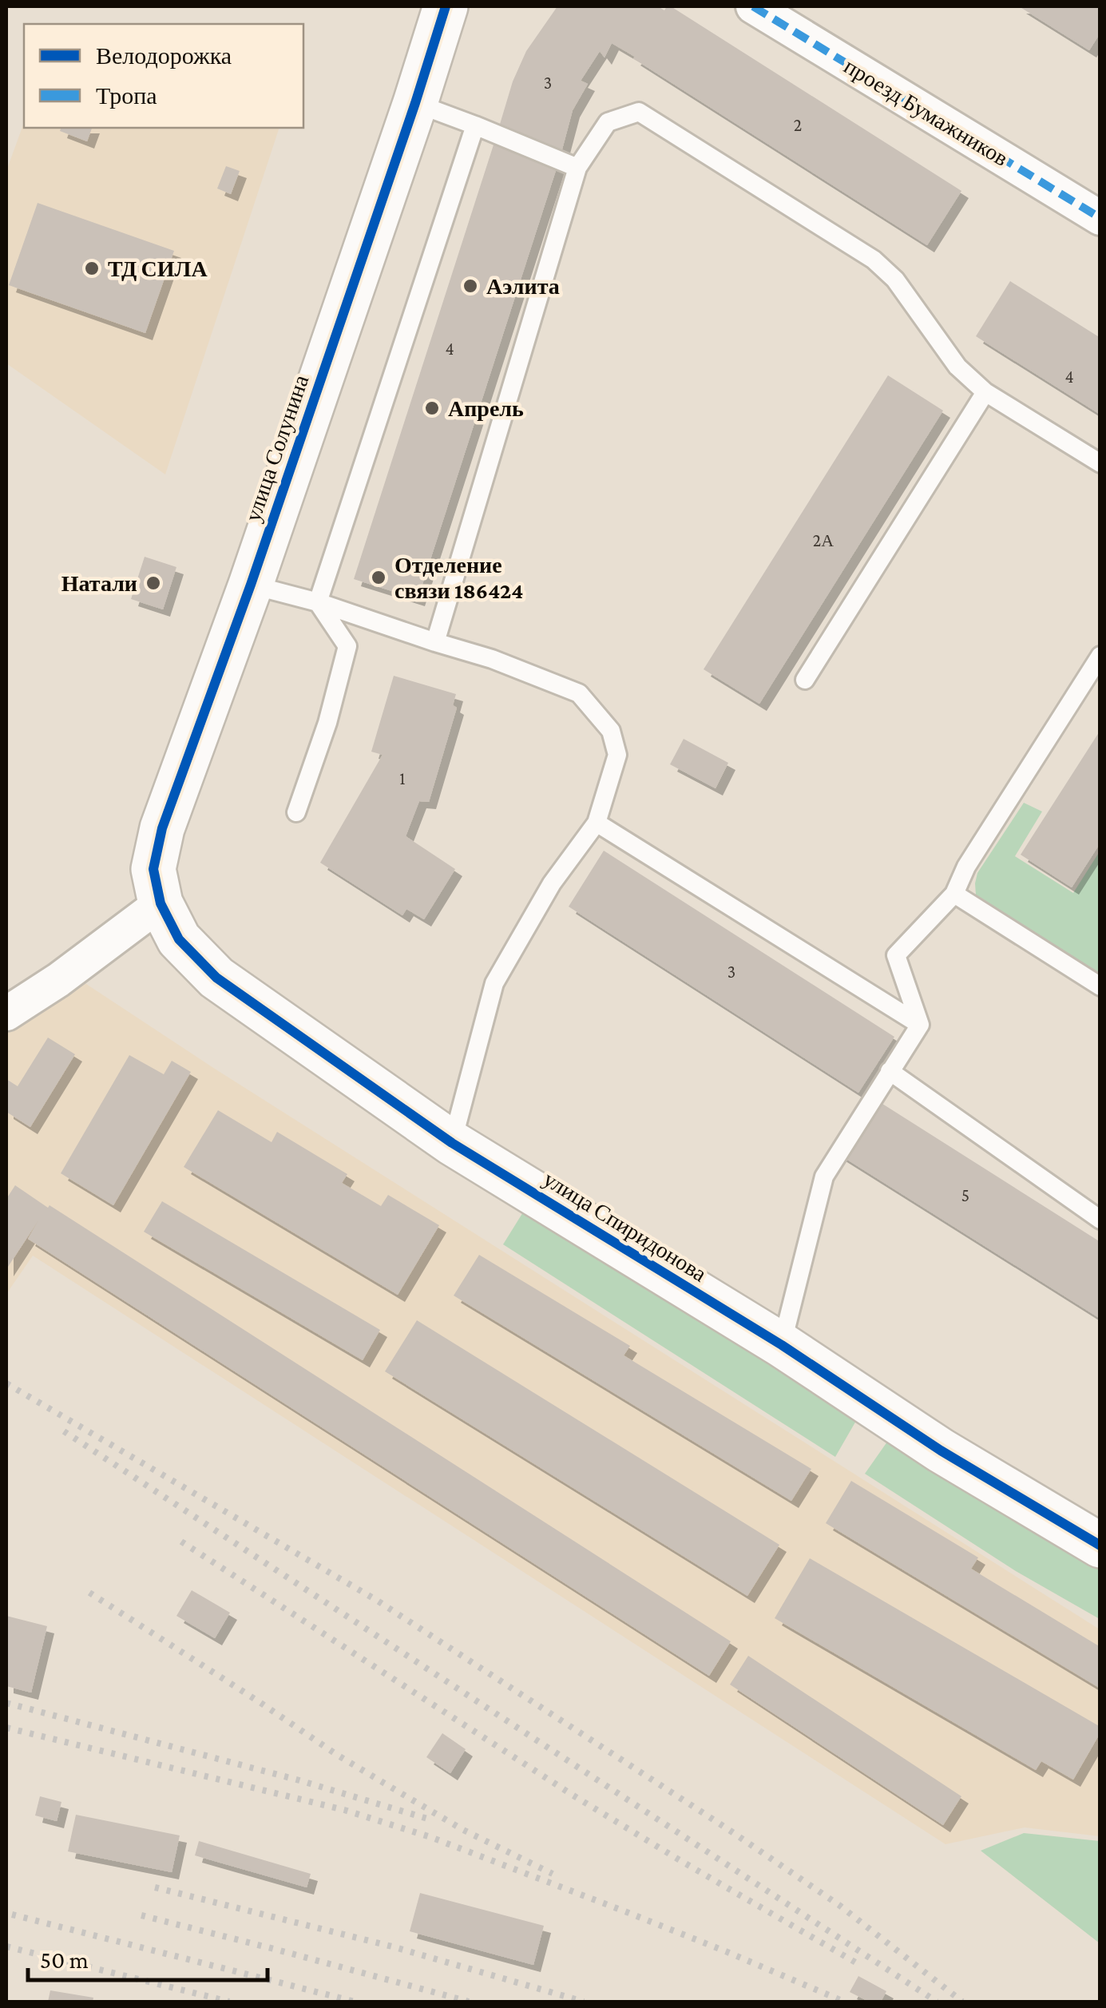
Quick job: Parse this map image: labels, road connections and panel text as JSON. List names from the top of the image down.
{
  "streets": {
    "street": ["проезд Бумажников", "улица Солунина", "улица Спиридонова"]
  },
  "crossings": [
    ["улица Солунина", "улица Спиридонова"]
  ],
  "places": [
    "ТД СИЛА",
    "Аэлита",
    "Апрель",
    "Отделение связи 186424",
    "Натали"
  ],
  "house_numbers": [
    "3",
    "2",
    "4",
    "4",
    "2А",
    "1",
    "3",
    "5"
  ],
  "legend": ["Велодорожка", "Тропа"],
  "scale_bar": "50 m"
}
